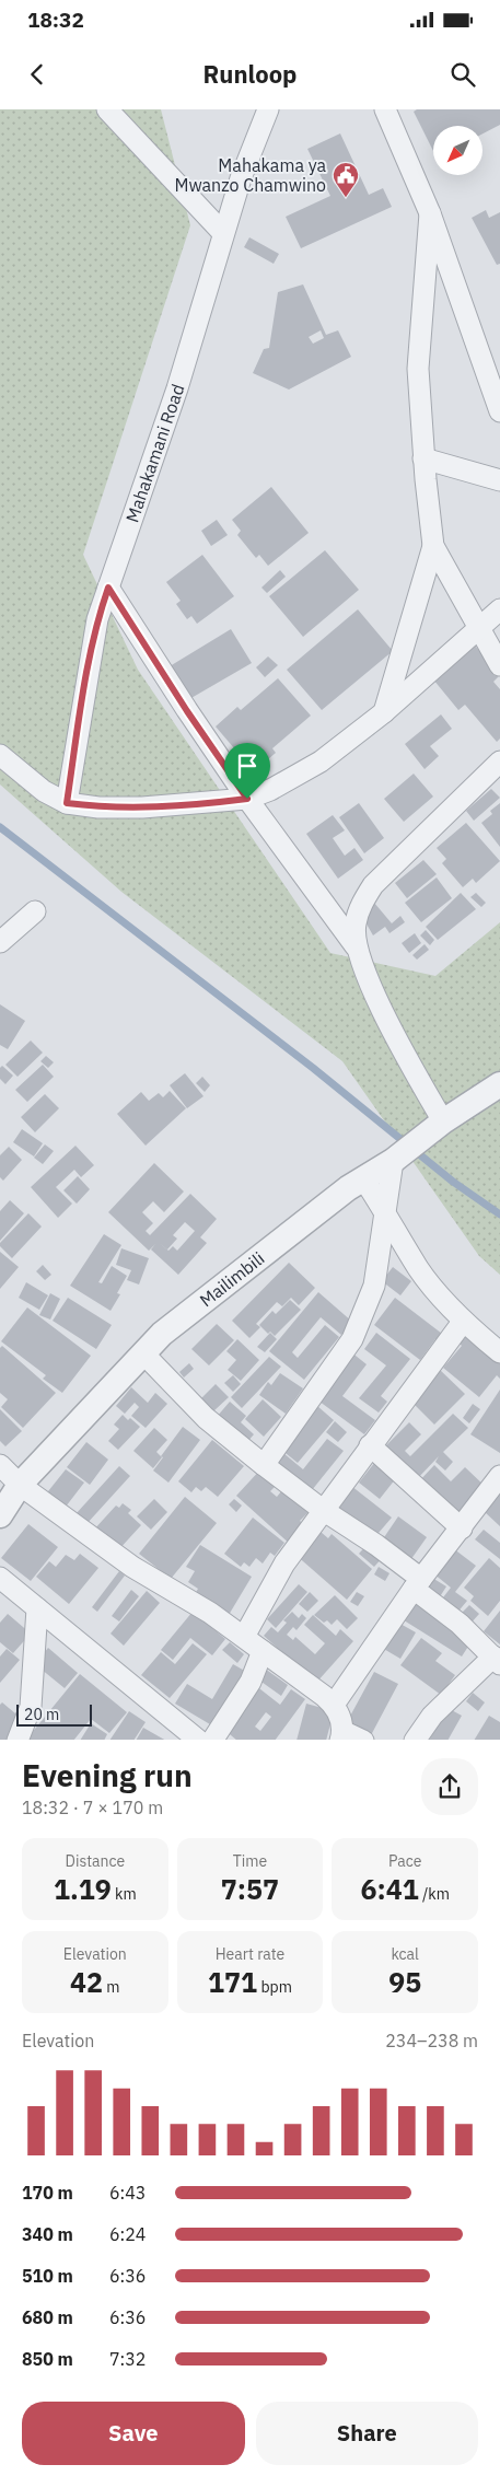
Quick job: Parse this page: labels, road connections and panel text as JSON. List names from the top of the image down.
{
  "streets": {
    "street": ["Mahakamani Road", "Mailimbili"]
  },
  "places": {
    "public building": ["Mahakama ya Mwanzo Chamwino"]
  },
  "scale_bar": "20 m",
  "north": "bottom left",
  "page": {
    "status": "18:32",
    "header": "Runloop",
    "scale": "20 m",
    "heading": ["Evening run", "18:32 · 7 × 170 m"],
    "stats": [
      ["Distance", "1.19 km"],
      ["Time", "7:57"],
      ["Pace", "6:41 /km"],
      ["Elevation", "42 m"],
      ["Heart rate", "171 bpm"],
      ["kcal", "95"]
    ],
    "chart": ["Elevation", "234–238 m"],
    "list": [
      {
        "name": "170 m",
        "note": "6:43"
      },
      {
        "name": "340 m",
        "note": "6:24"
      },
      {
        "name": "510 m",
        "note": "6:36"
      },
      {
        "name": "680 m",
        "note": "6:36"
      },
      {
        "name": "850 m",
        "note": "7:32"
      }
    ],
    "buttons": ["Save", "Share"]
  }
}
